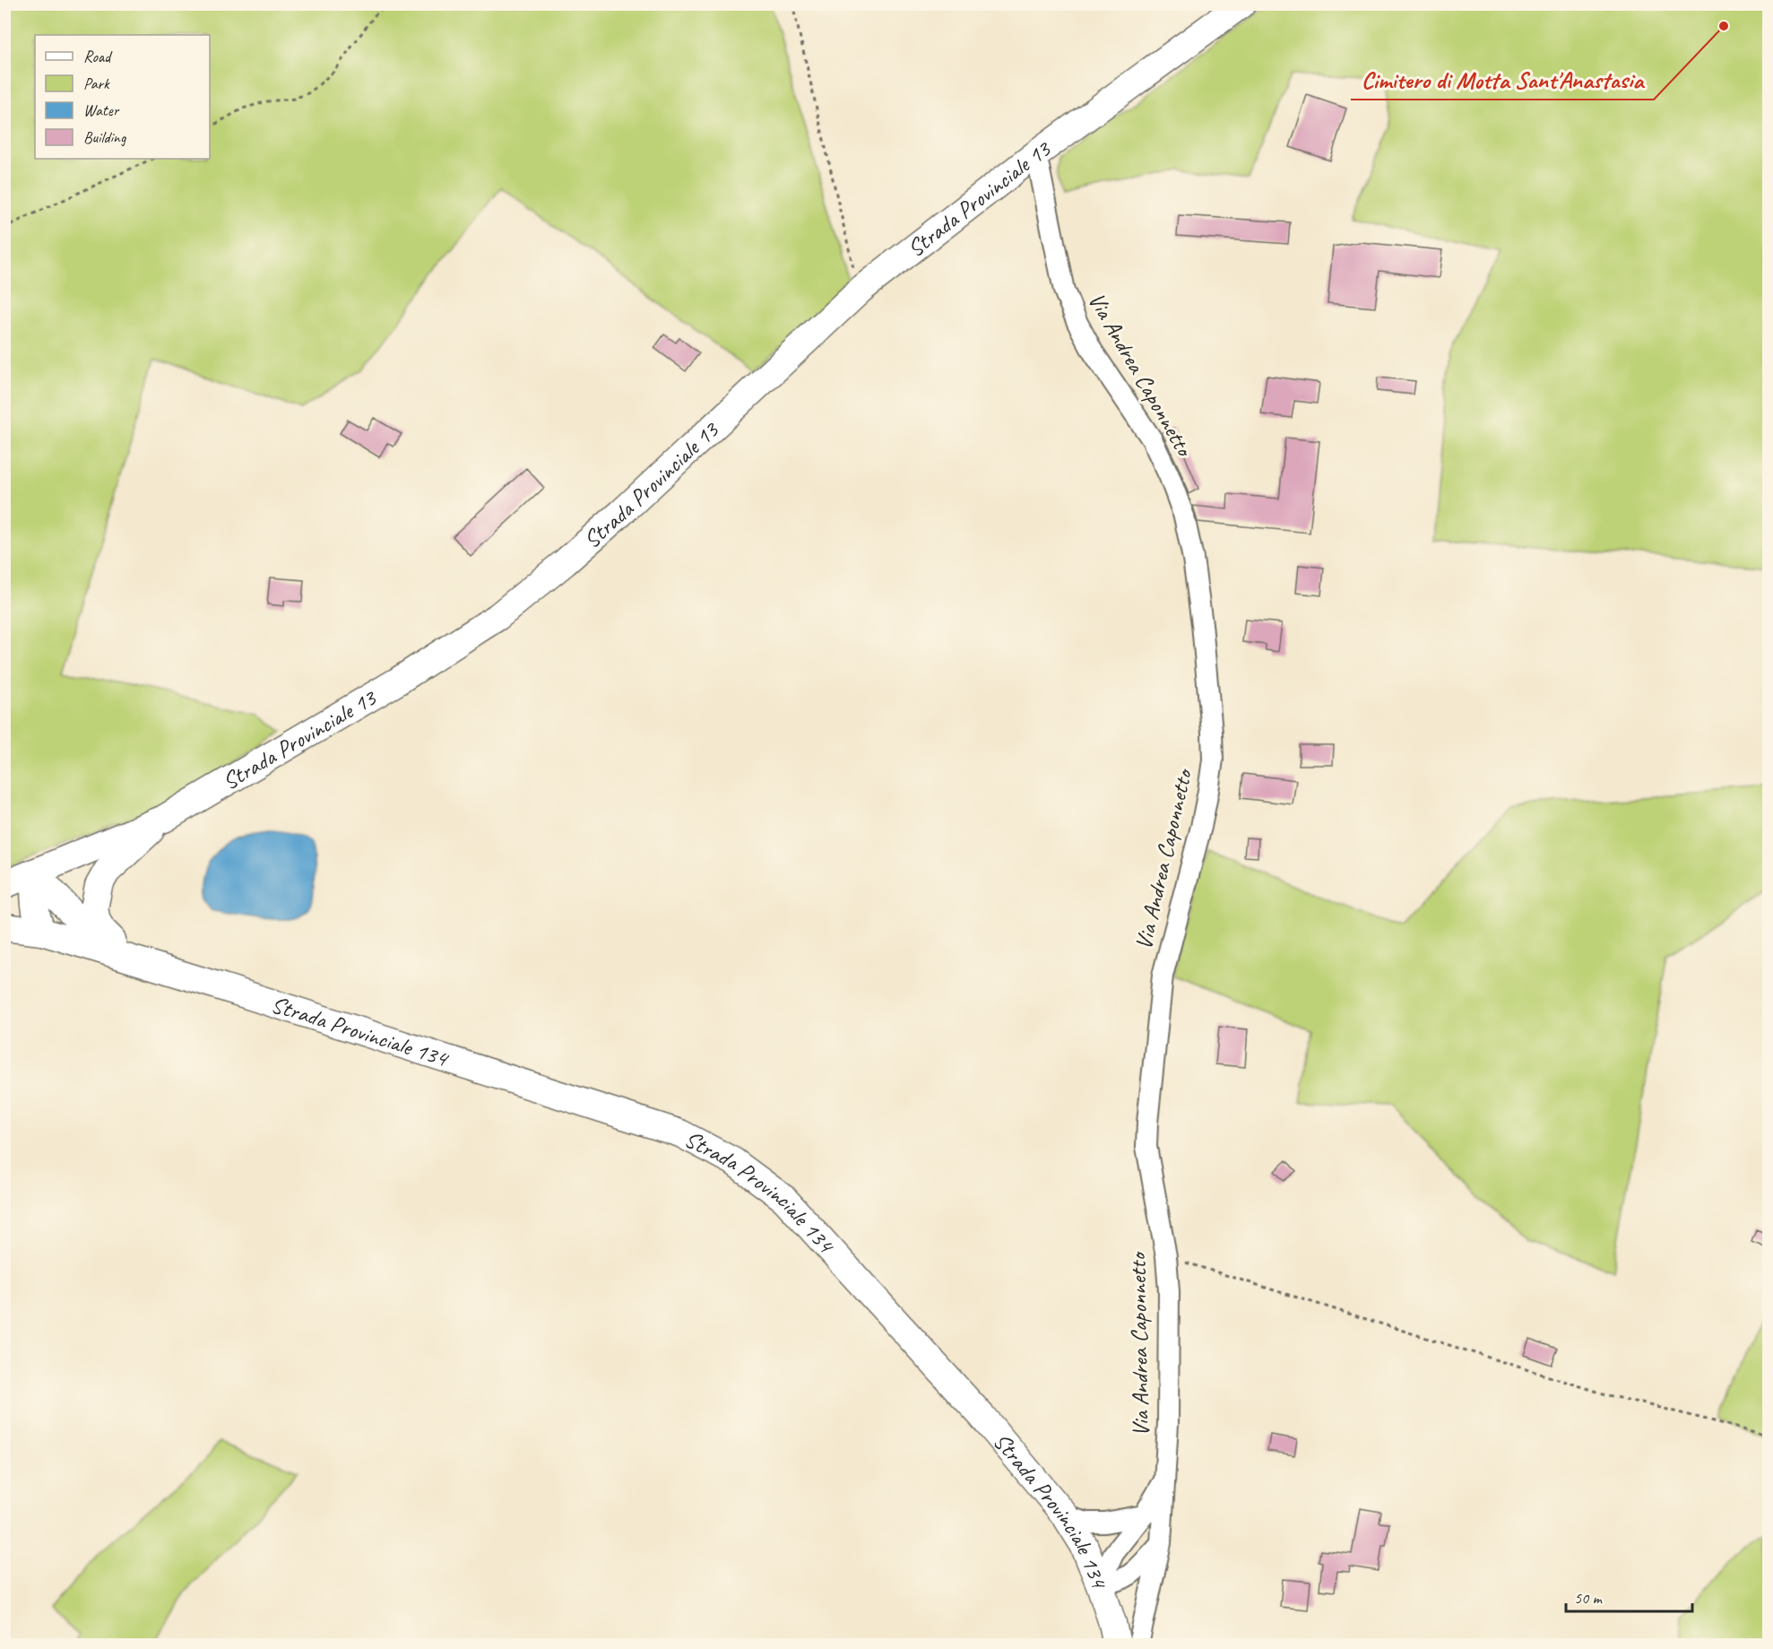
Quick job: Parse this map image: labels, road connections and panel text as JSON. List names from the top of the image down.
{
  "streets": {
    "main road": ["Strada Provinciale 13", "Strada Provinciale 134"],
    "street": ["Via Andrea Caponnetto"]
  },
  "crossings": [
    ["Strada Provinciale 13", "Via Andrea Caponnetto"]
  ],
  "places": ["Cimitero di Motta Sant'Anastasia"],
  "legend": [
    "Road",
    "Park",
    "Water",
    "Building"
  ],
  "scale_bar": "50 m"
}
